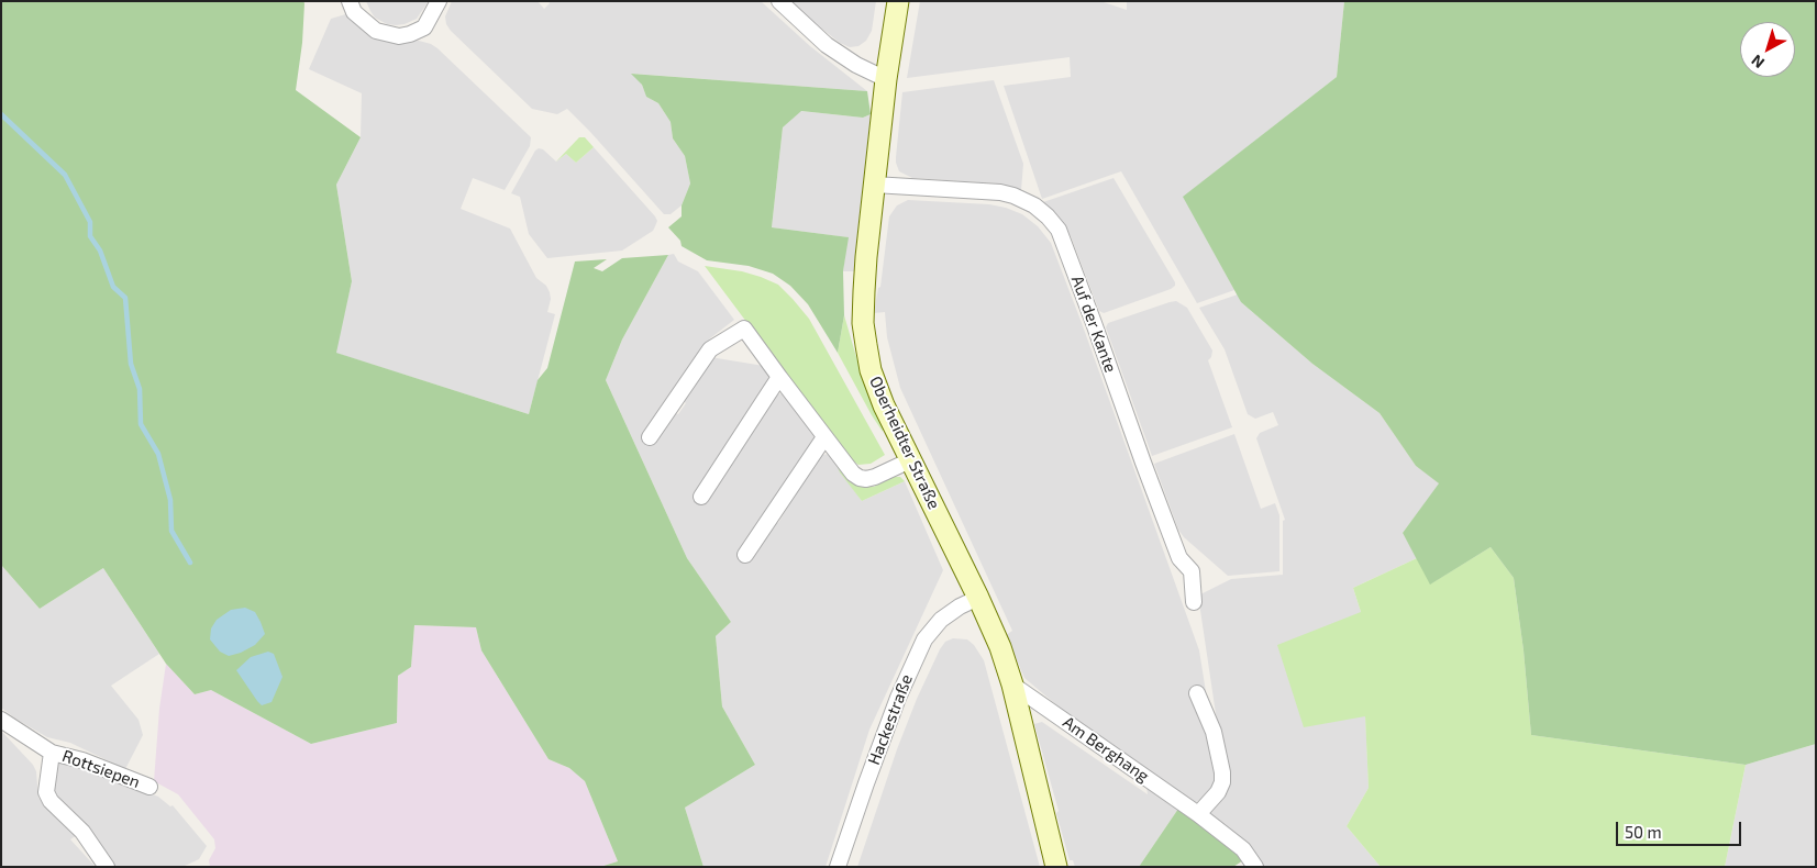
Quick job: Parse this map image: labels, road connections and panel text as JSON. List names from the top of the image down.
{
  "streets": {
    "street": [
      "Auf der Kante",
      "Oberheidter Straße",
      "Hackestraße",
      "Am Berghang",
      "Rottsiepen"
    ]
  },
  "crossings": [
    ["Auf der Kante", "Oberheidter Straße"],
    ["Oberheidter Straße", "Hackestraße"],
    ["Oberheidter Straße", "Am Berghang"]
  ],
  "scale_bar": "50 m",
  "north": "bottom left"
}
